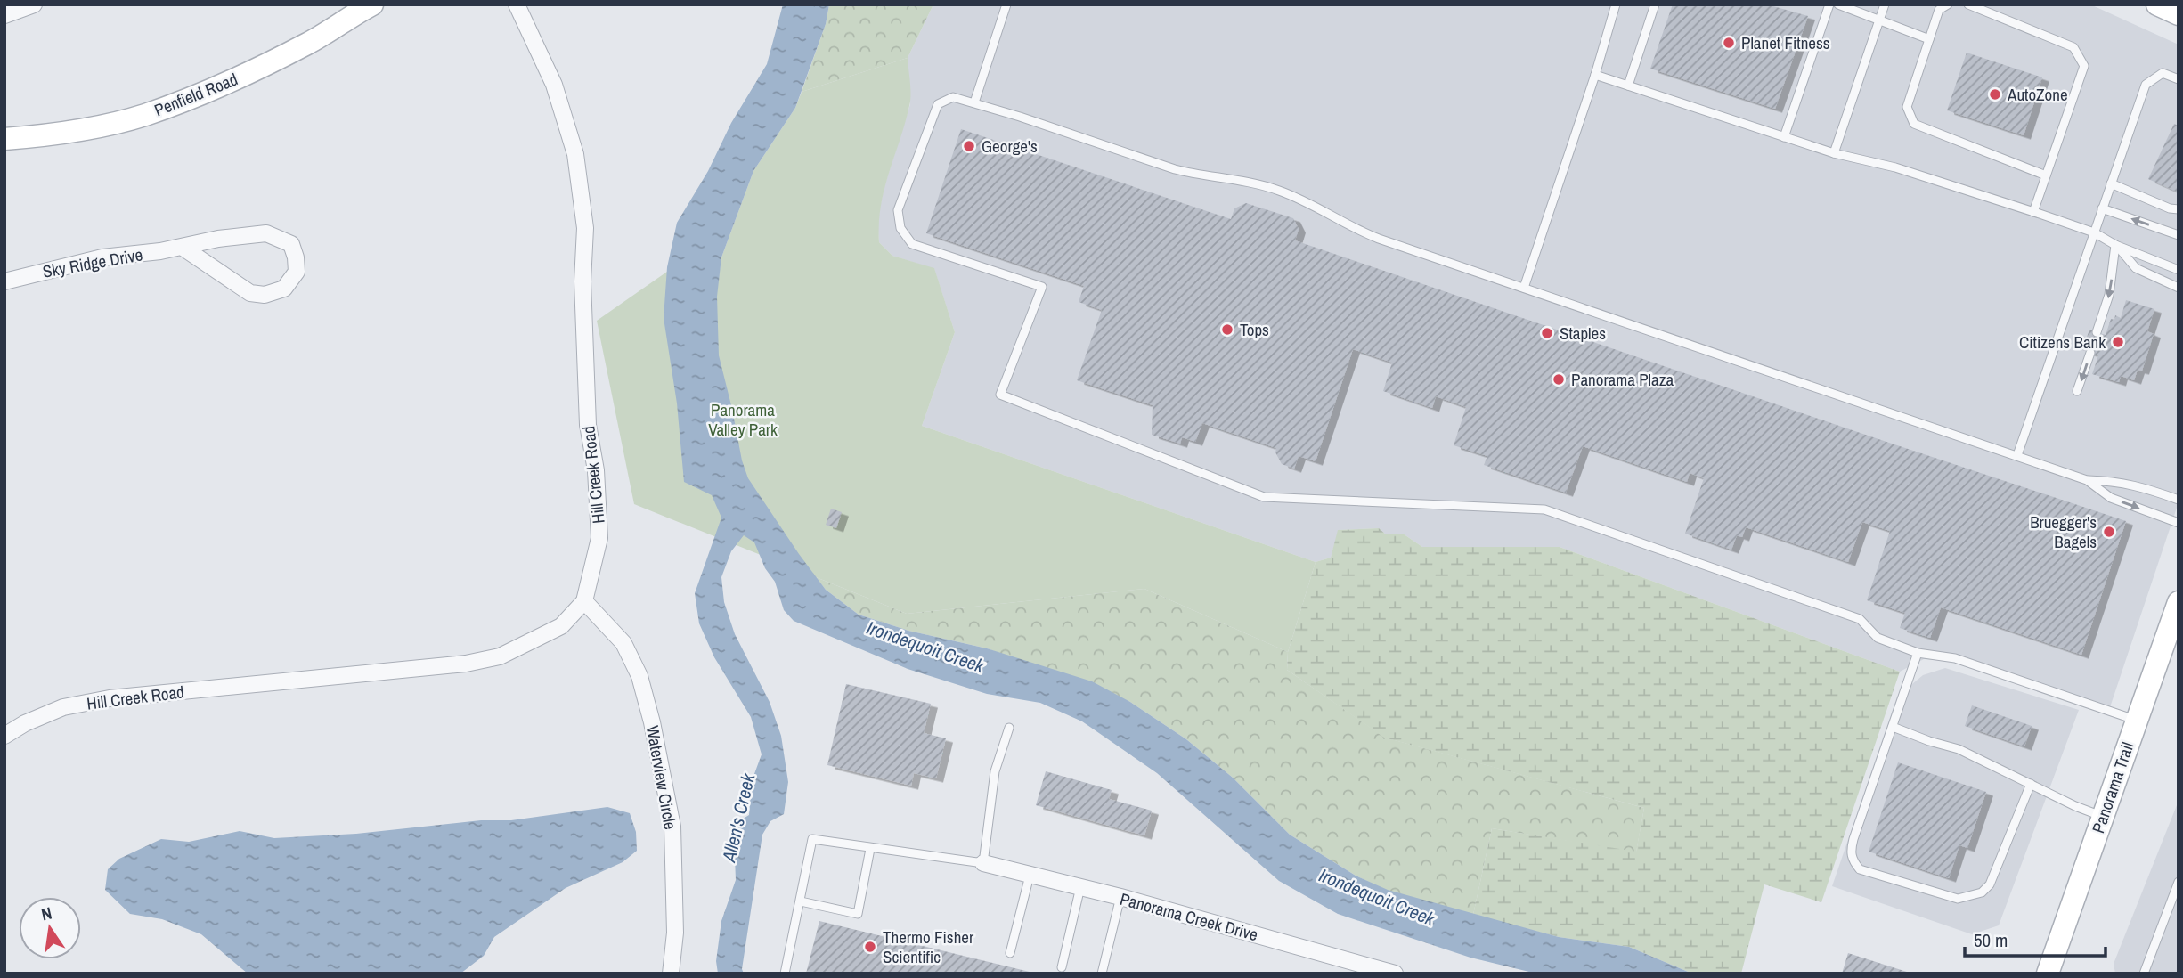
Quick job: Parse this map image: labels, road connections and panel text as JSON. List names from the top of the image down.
{
  "streets": {
    "main road": ["Penfield Road", "Panorama Trail"],
    "street": [
      "Sky Ridge Drive",
      "Hill Creek Road",
      "Waterview Circle",
      "Panorama Creek Drive"
    ]
  },
  "crossings": [
    ["Hill Creek Road", "Waterview Circle"]
  ],
  "water": ["Irondequoit Creek", "Allen's Creek"],
  "parks": ["Panorama Valley Park"],
  "places": [
    "Planet Fitness",
    "AutoZone",
    "George's",
    "Tops",
    "Staples",
    "Citizens Bank",
    "Panorama Plaza",
    "Bruegger's Bagels",
    "Thermo Fisher Scientific"
  ],
  "scale_bar": "50 m",
  "north": "top"
}
